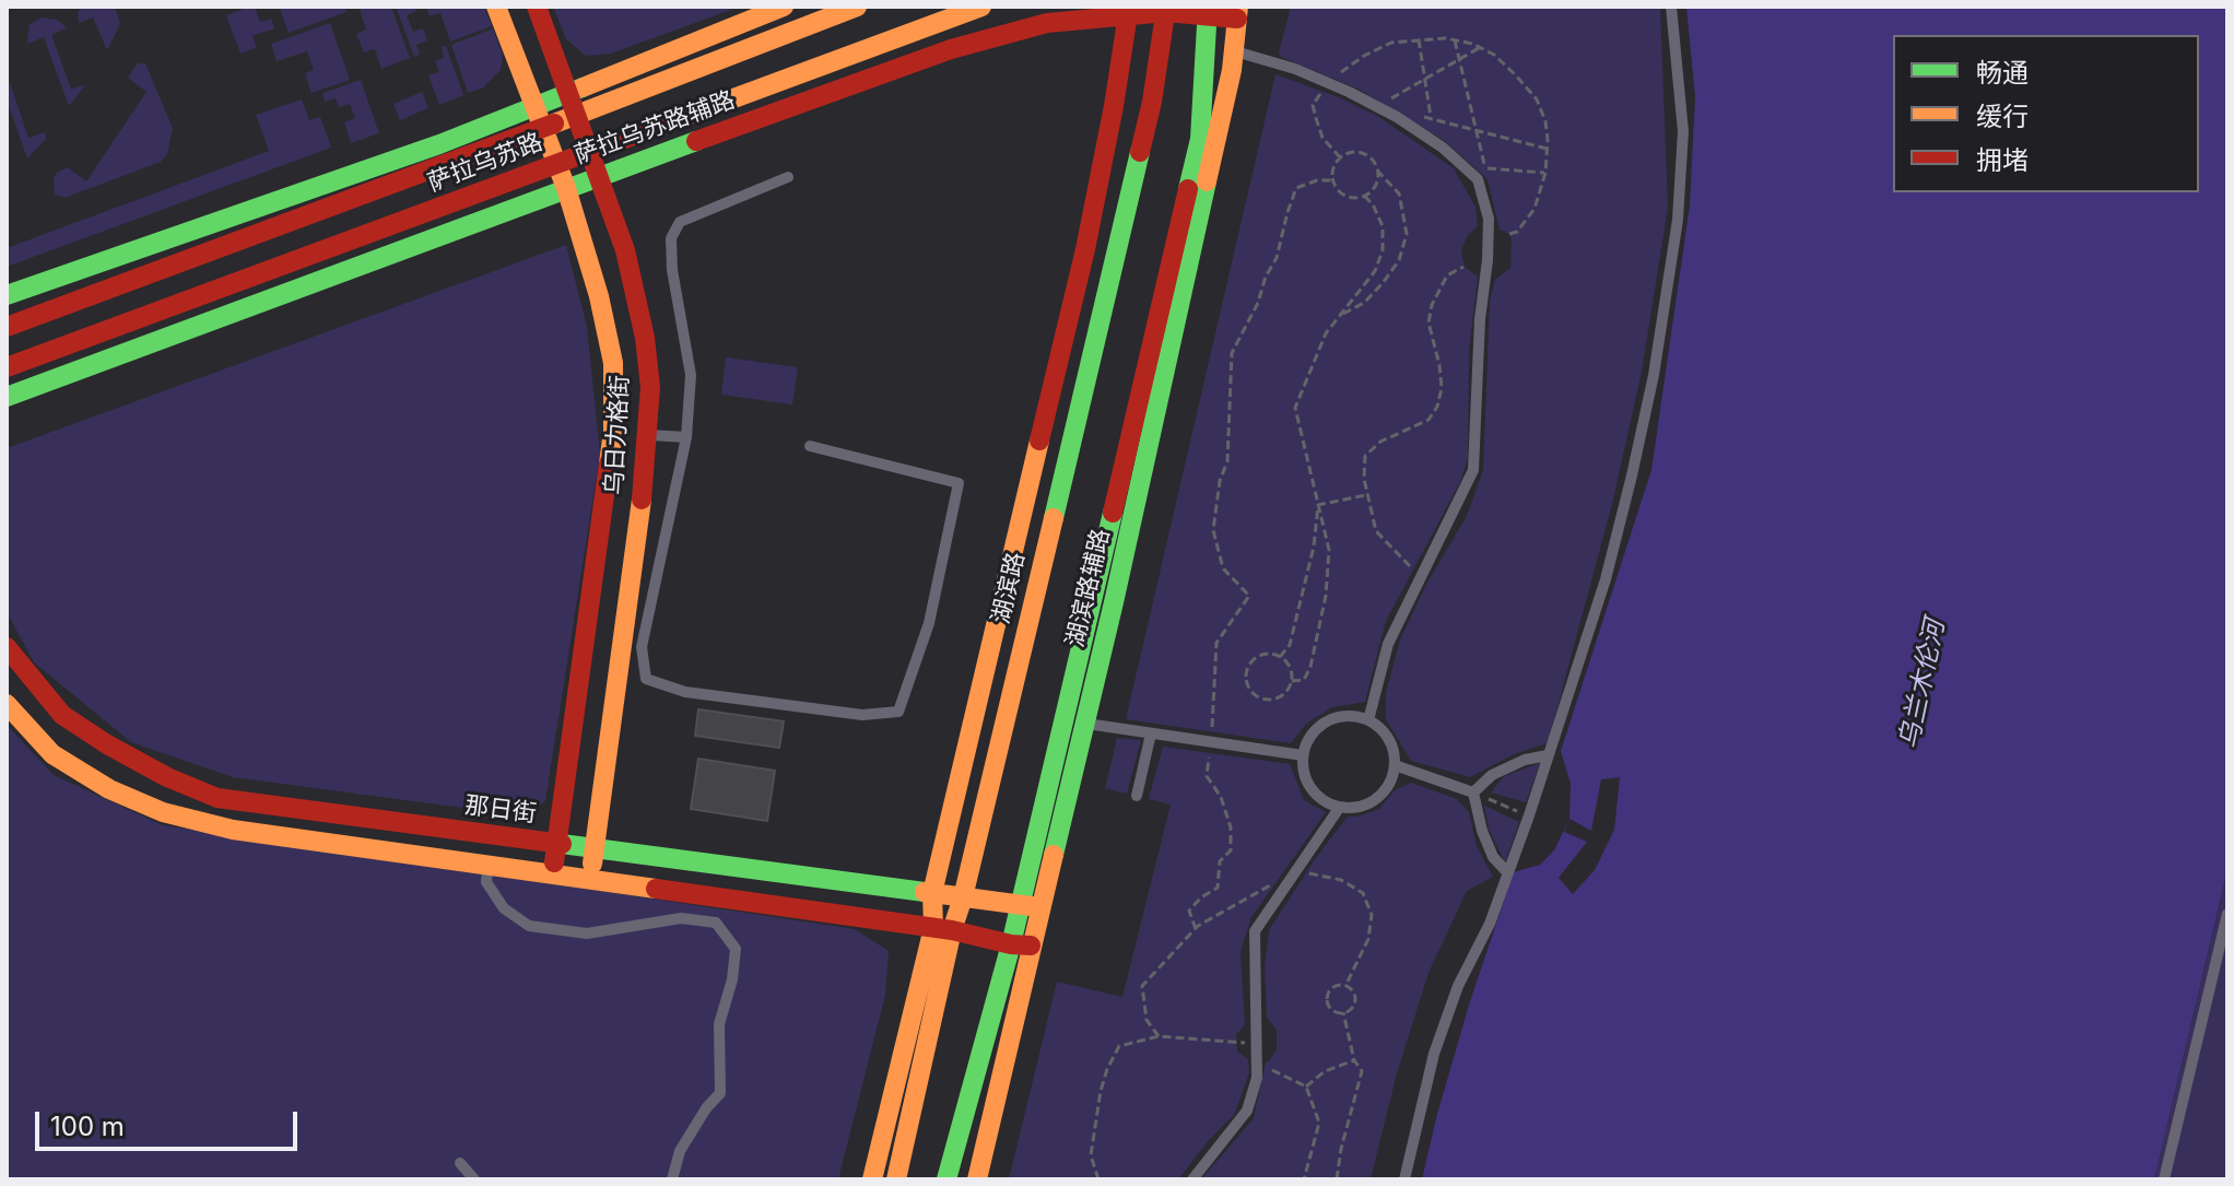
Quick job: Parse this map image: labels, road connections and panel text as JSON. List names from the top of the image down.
{
  "streets": {
    "street": [
      "萨拉乌苏路辅路",
      "萨拉乌苏路",
      "乌日力格街",
      "湖滨路",
      "湖滨路辅路",
      "那日街"
    ]
  },
  "crossings": [
    ["萨拉乌苏路辅路", "乌日力格街"],
    ["萨拉乌苏路辅路", "湖滨路"],
    ["萨拉乌苏路辅路", "湖滨路辅路"],
    ["萨拉乌苏路", "乌日力格街"],
    ["乌日力格街", "那日街"],
    ["湖滨路", "那日街"],
    ["湖滨路辅路", "那日街"]
  ],
  "water": ["乌兰木伦河"],
  "legend": ["畅通", "缓行", "拥堵"],
  "scale_bar": "100 m"
}
